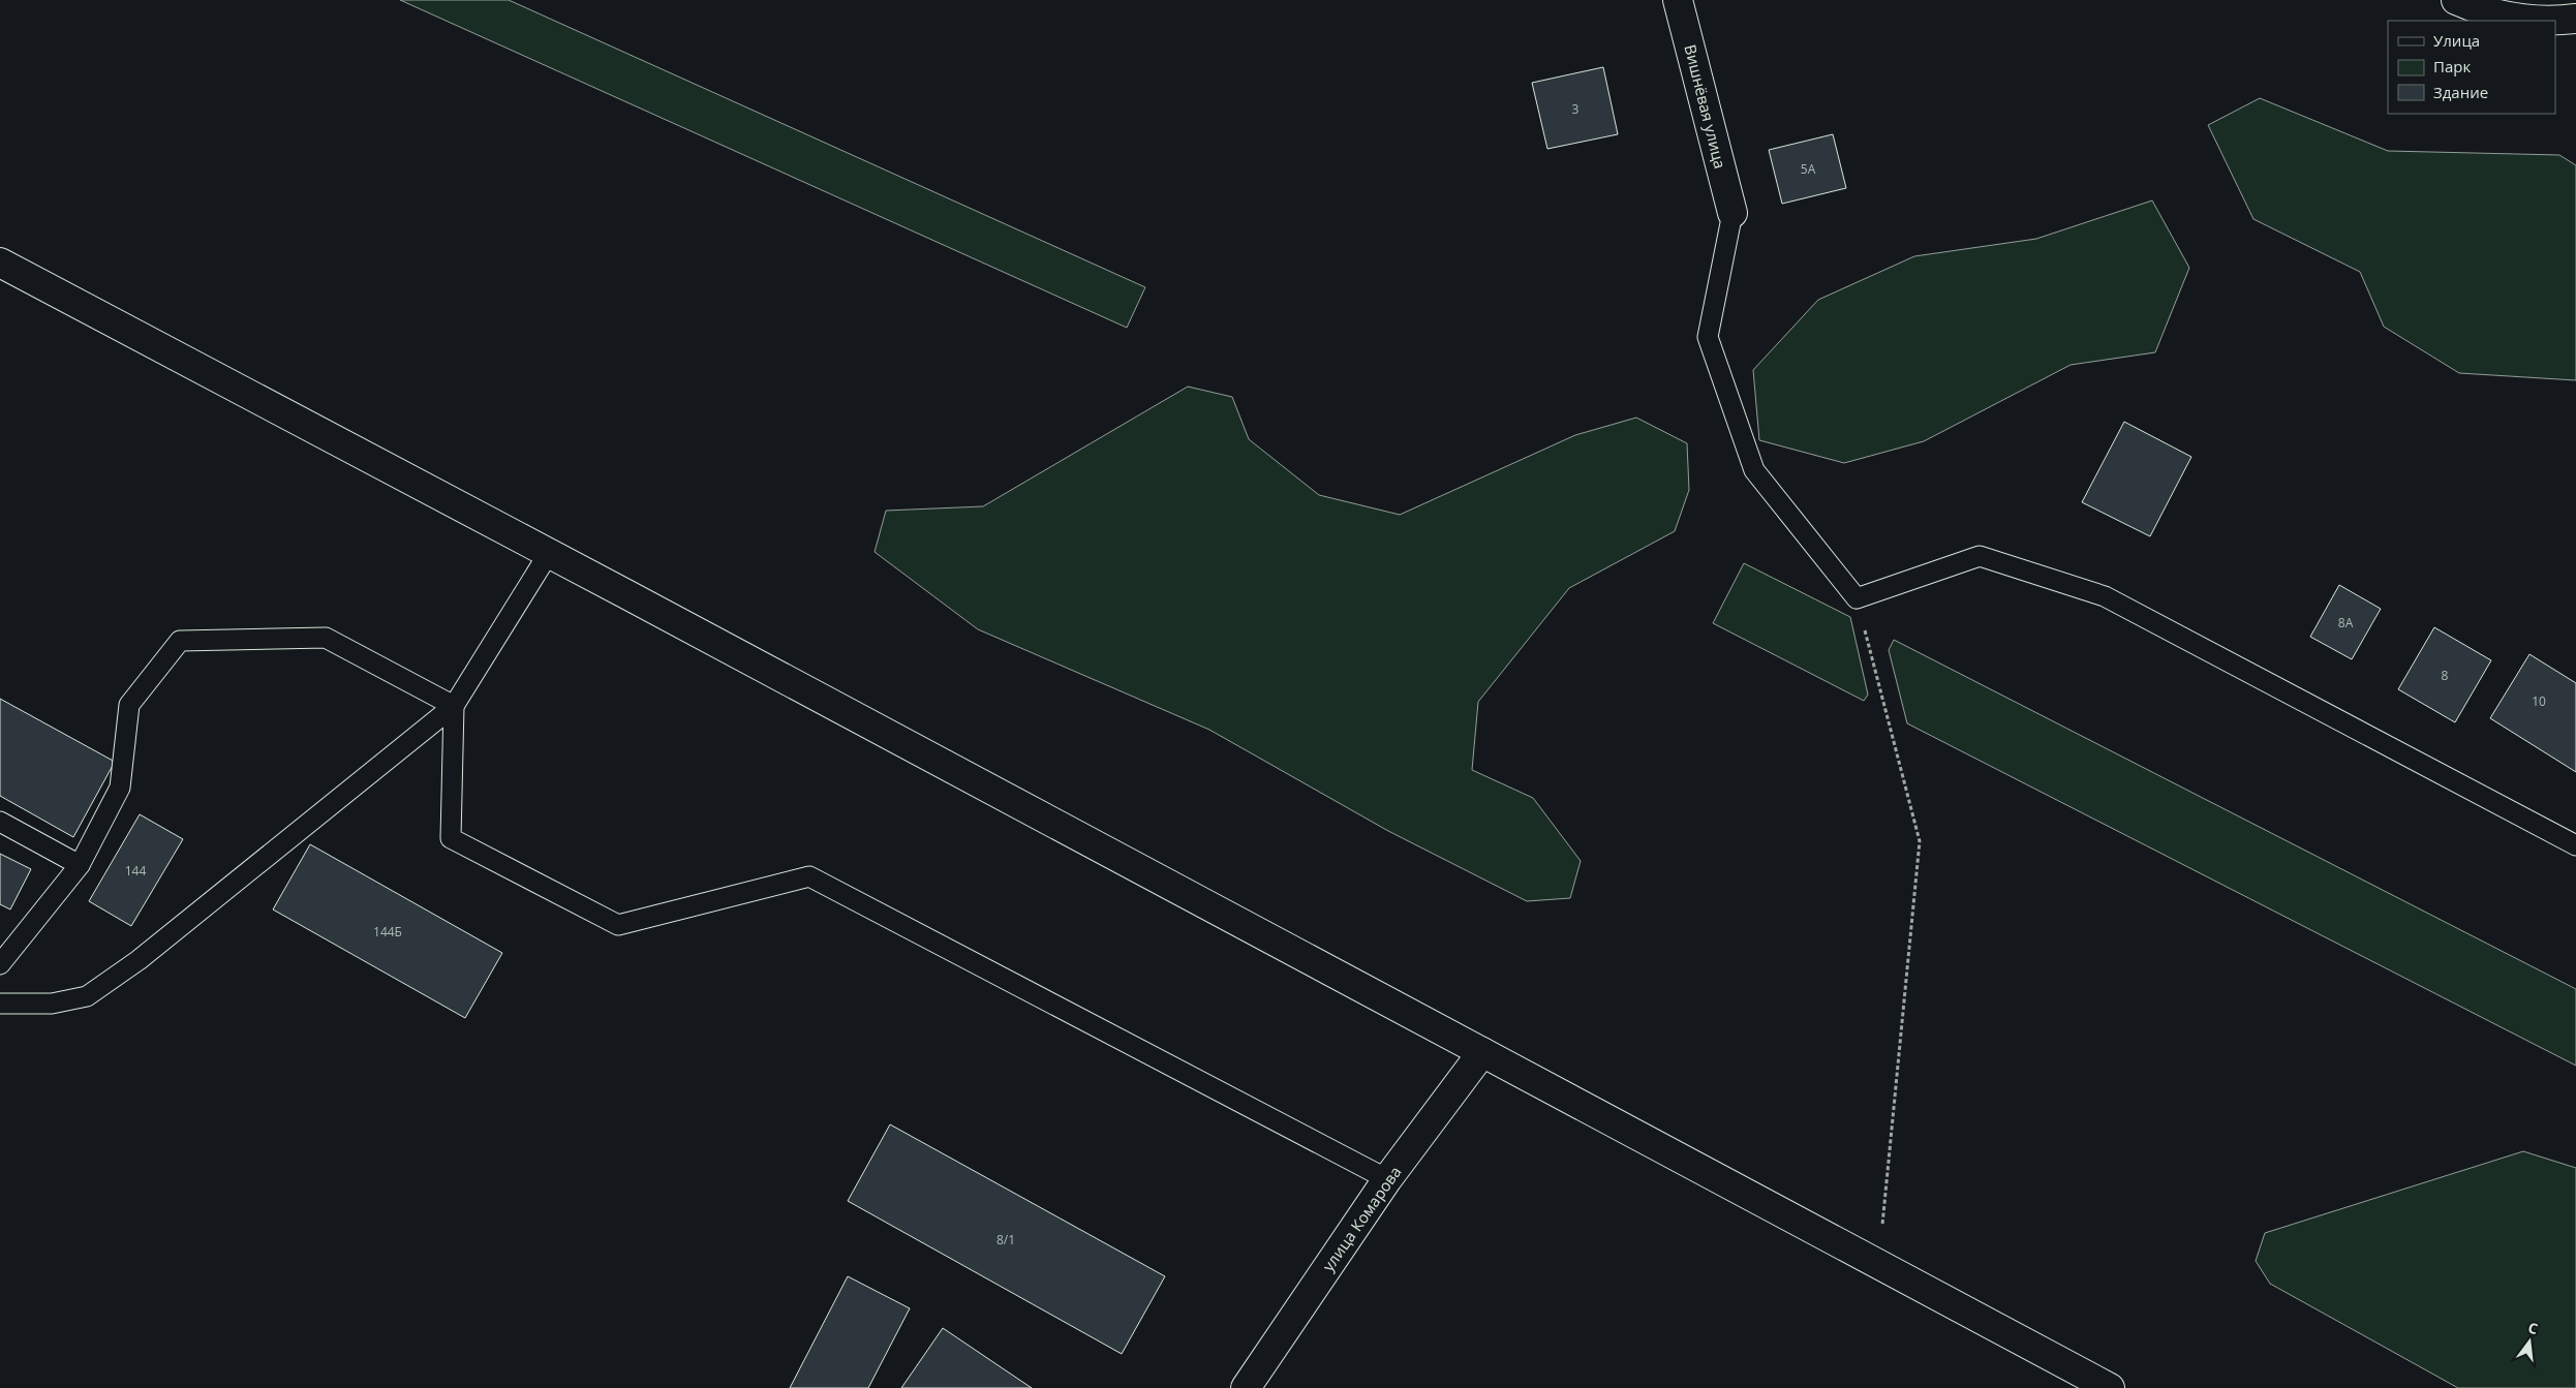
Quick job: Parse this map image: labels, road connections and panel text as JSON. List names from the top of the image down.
{
  "streets": {
    "main road": ["Вишнёвая улица", "улица Комарова"]
  },
  "house_numbers": [
    "3",
    "5А",
    "8А",
    "8",
    "10",
    "144",
    "144Б",
    "8/1"
  ],
  "legend": ["Улица", "Парк", "Здание"],
  "north": "top"
}
